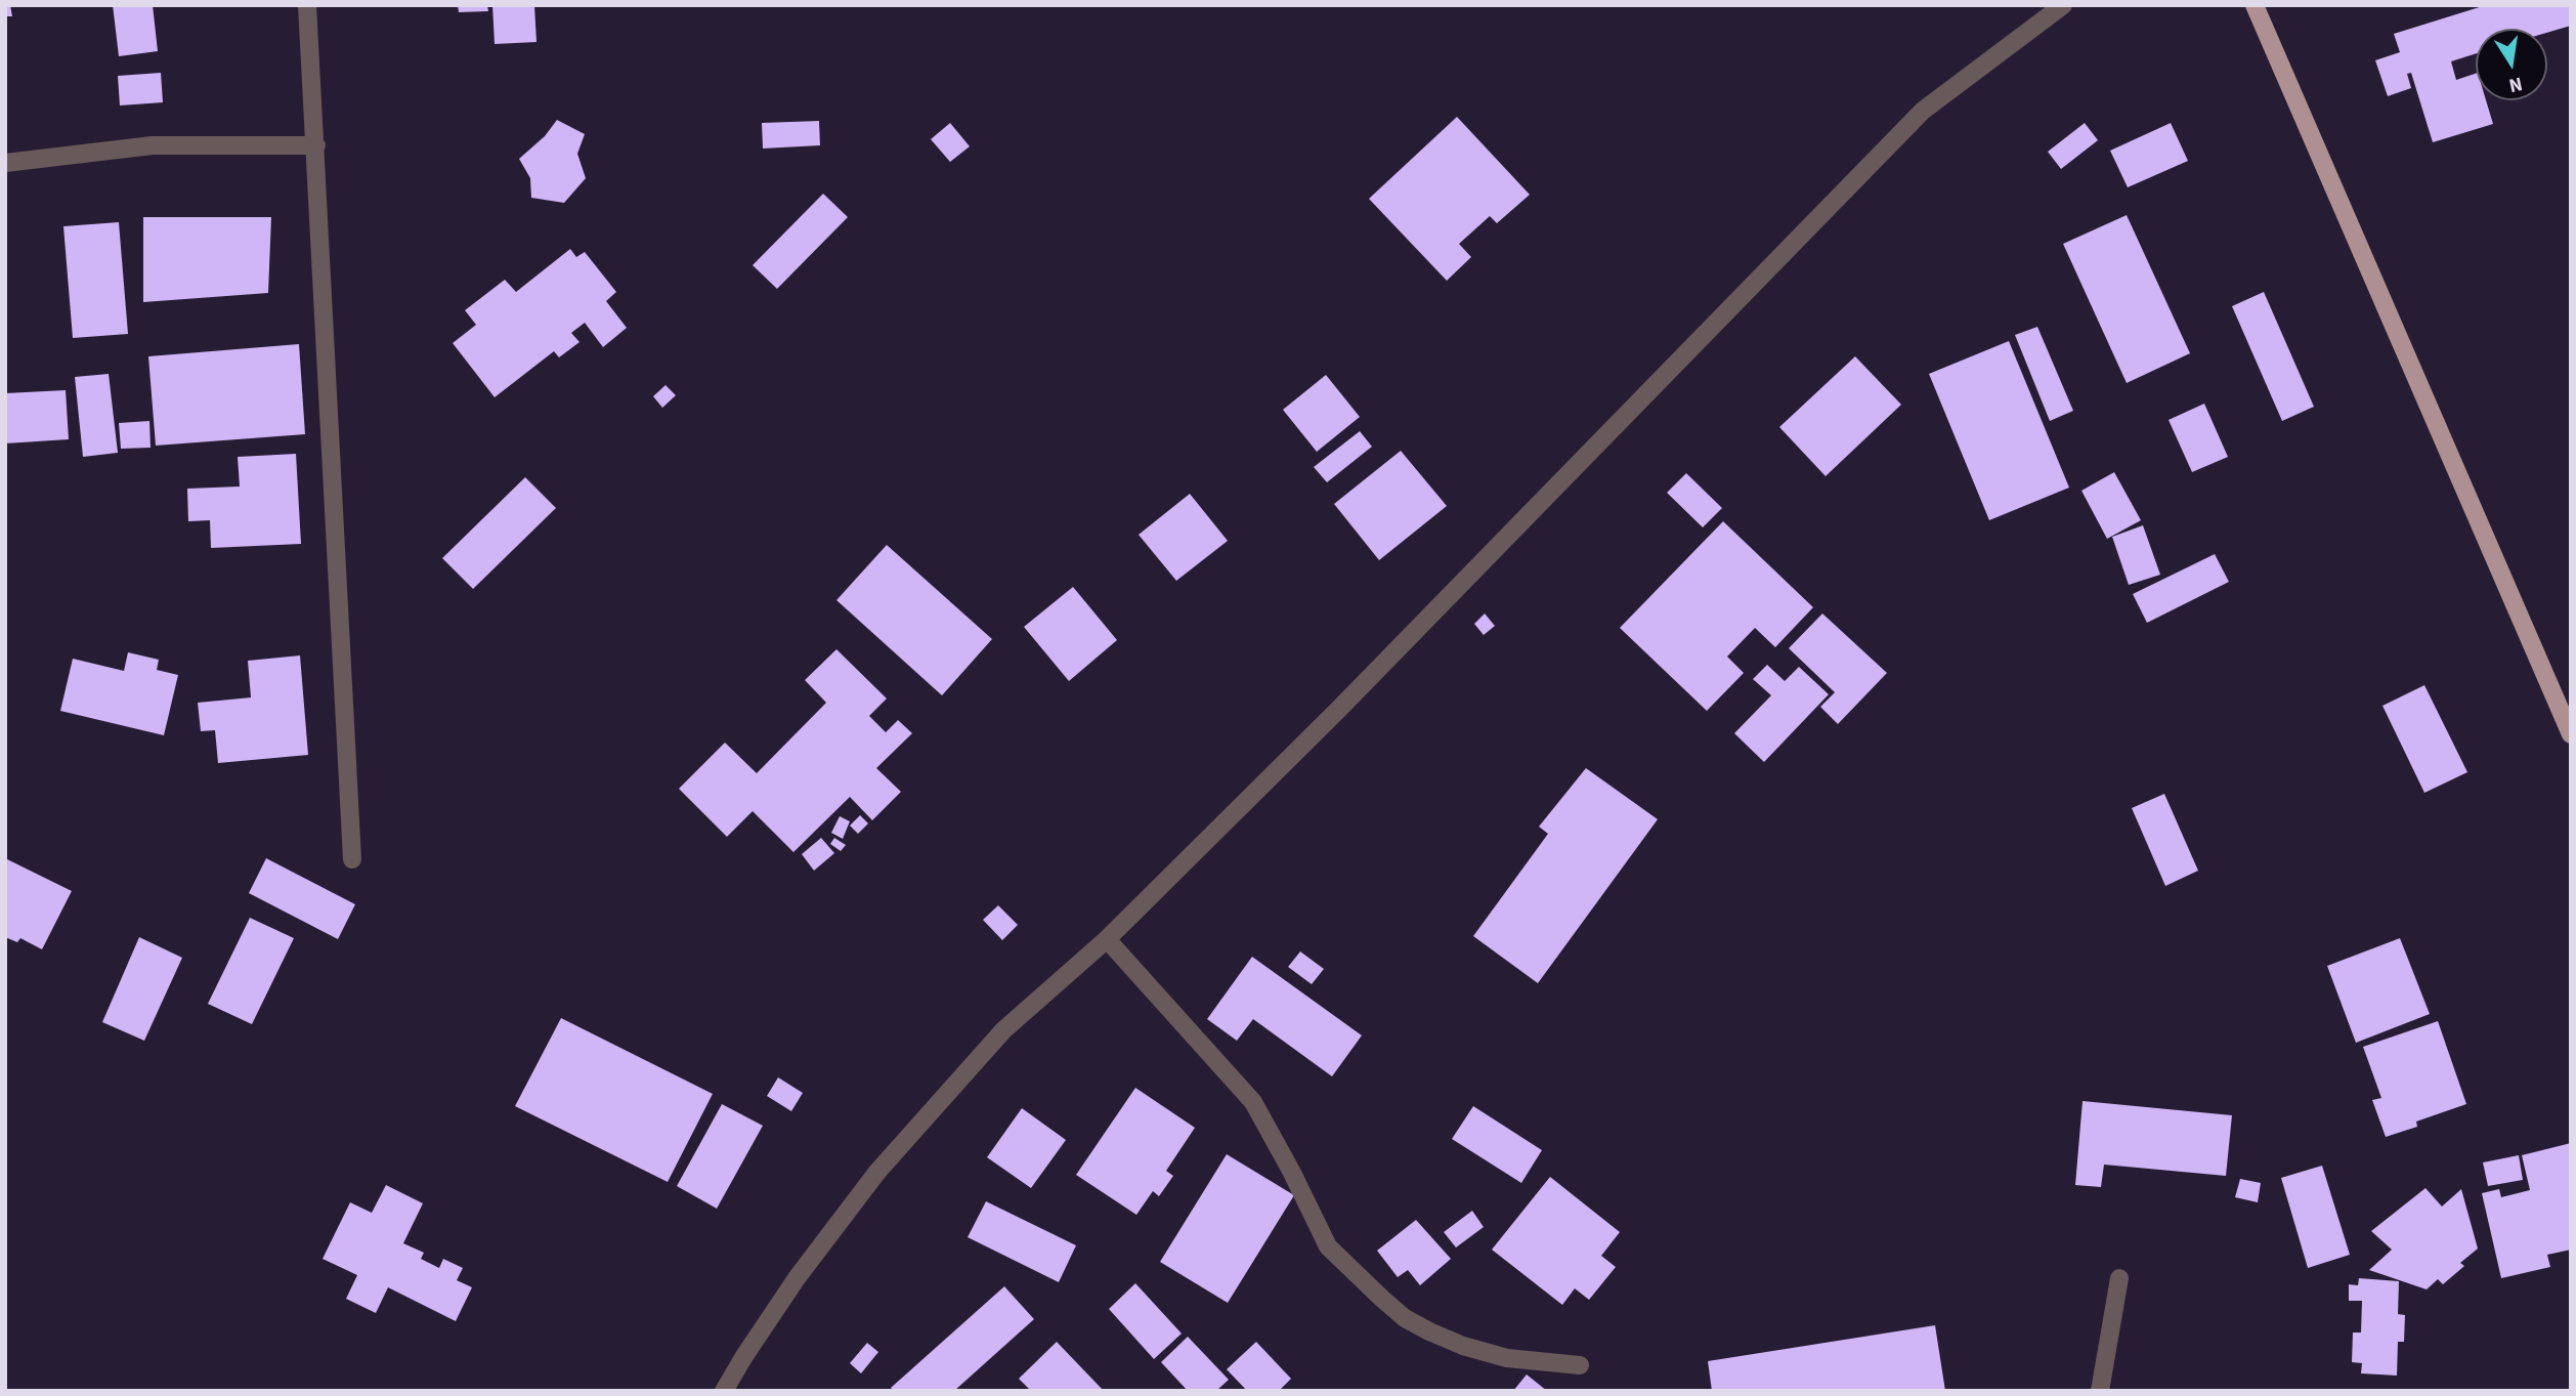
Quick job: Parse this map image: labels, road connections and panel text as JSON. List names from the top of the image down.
{
  "north": "bottom"
}
